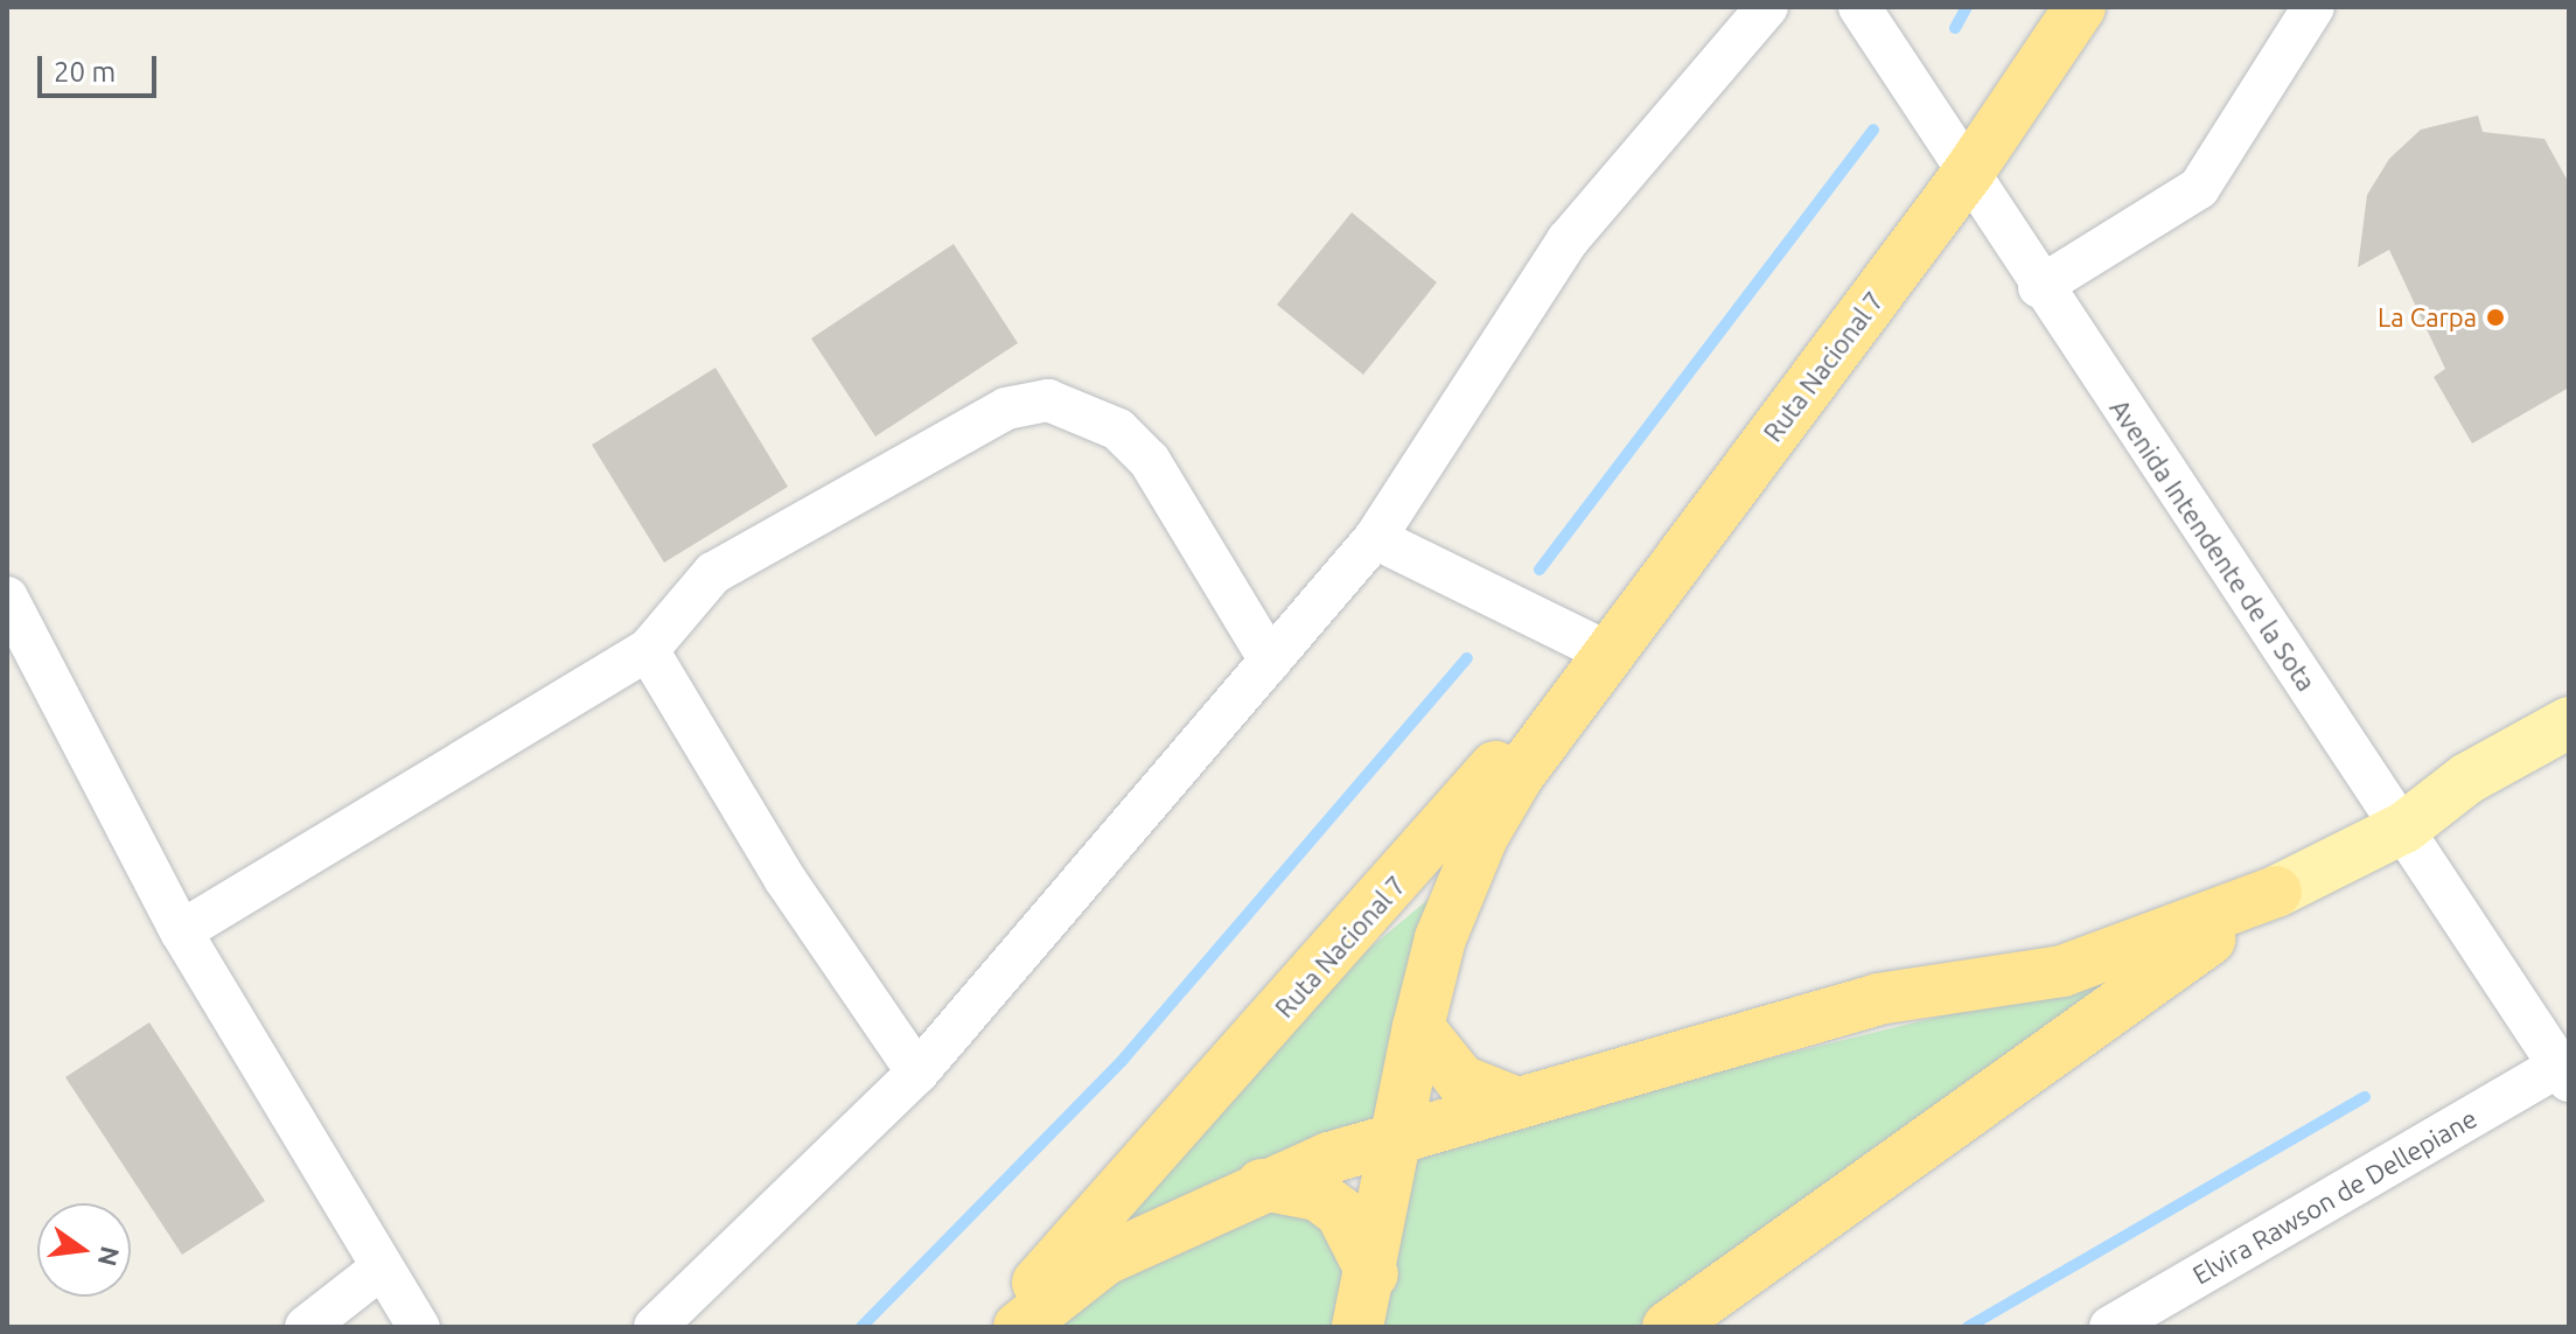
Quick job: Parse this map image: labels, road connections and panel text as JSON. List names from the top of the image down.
{
  "streets": {
    "highway": ["Ruta Nacional 7"],
    "street": ["Avenida Intendente de la Sota", "Elvira Rawson de Dellepiane"]
  },
  "crossings": [
    ["Ruta Nacional 7", "Avenida Intendente de la Sota"],
    ["Avenida Intendente de la Sota", "Elvira Rawson de Dellepiane"]
  ],
  "places": ["La Carpa"],
  "scale_bar": "20 m",
  "north": "right"
}
